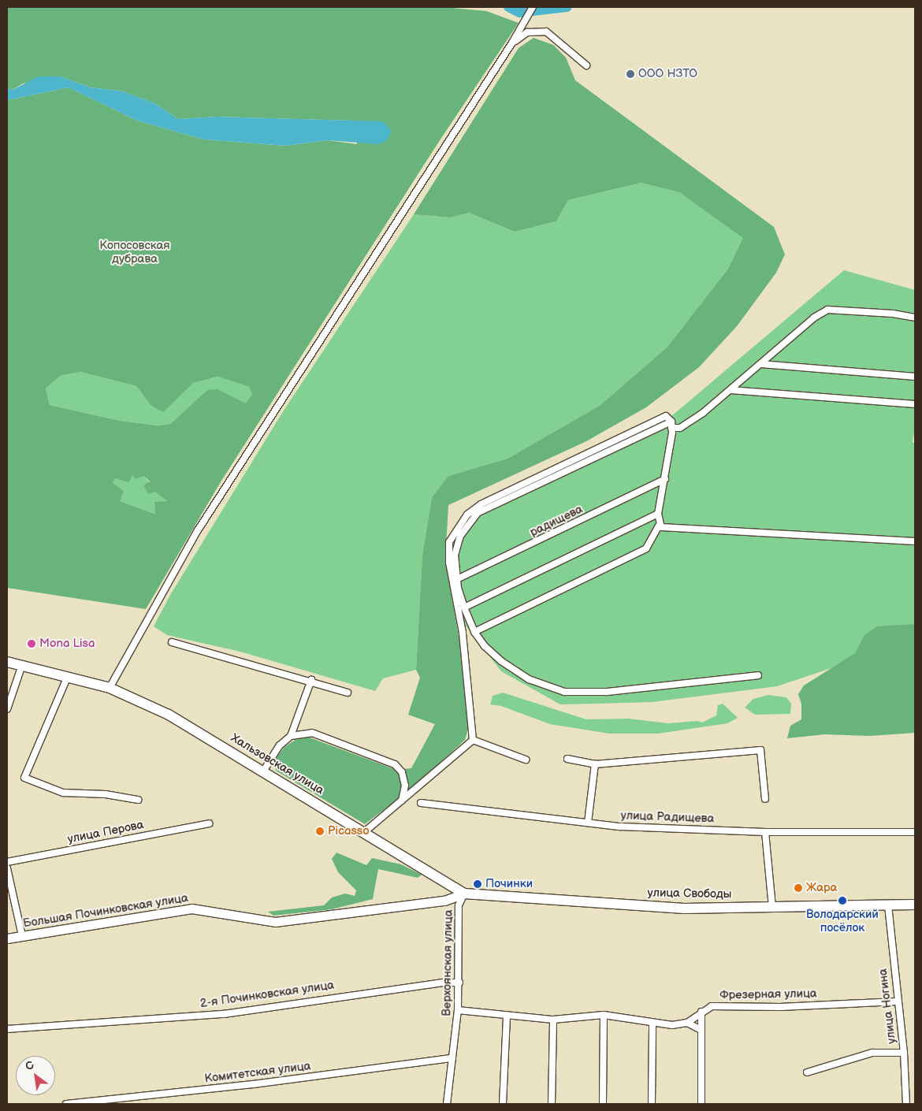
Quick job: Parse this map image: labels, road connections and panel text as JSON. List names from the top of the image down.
{
  "streets": {
    "main road": ["Хальзовская улица", "улица Свободы"],
    "street": [
      "радищева",
      "улица Радищева",
      "улица Перова",
      "Большая Починковская улица",
      "Верхоянская улица",
      "2-я Починковская улица",
      "Фрезерная улица",
      "улица Ногина",
      "Комитетская улица"
    ]
  },
  "crossings": [
    ["Хальзовская улица", "улица Свободы"],
    ["Хальзовская улица", "Большая Починковская улица"],
    ["Хальзовская улица", "Верхоянская улица"],
    ["улица Свободы", "Большая Починковская улица"],
    ["улица Свободы", "Верхоянская улица"],
    ["улица Свободы", "улица Ногина"],
    ["Большая Починковская улица", "Верхоянская улица"],
    ["Верхоянская улица", "2-я Починковская улица"],
    ["Верхоянская улица", "Комитетская улица"],
    ["Фрезерная улица", "улица Ногина"]
  ],
  "parks": ["Копосовская дубрава"],
  "places": [
    "ООО НЗТО",
    "Mona Lisa",
    "Picasso",
    "Починки",
    "Жара",
    "Володарский посёлок"
  ],
  "north": "top left"
}
